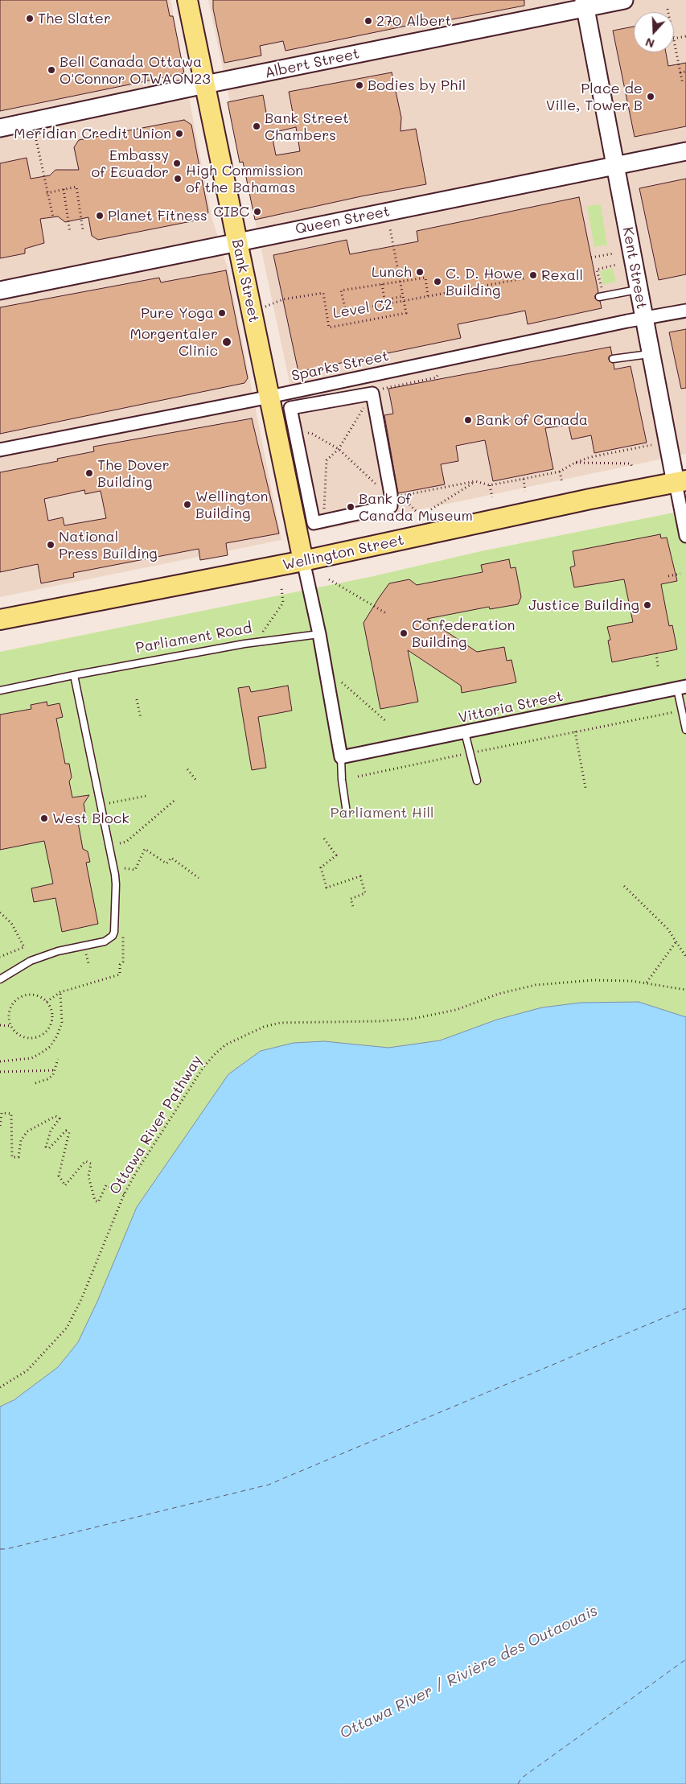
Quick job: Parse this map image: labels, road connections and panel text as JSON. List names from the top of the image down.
{
  "streets": {
    "main road": [
      "Albert Street",
      "Queen Street",
      "Kent Street",
      "Bank Street",
      "Wellington Street"
    ],
    "street": ["Sparks Street", "Vittoria Street"],
    "lane": ["Parliament Road"],
    "path": ["Level C2", "Ottawa River Pathway"]
  },
  "crossings": [
    ["Albert Street", "Kent Street"],
    ["Albert Street", "Bank Street"],
    ["Queen Street", "Kent Street"],
    ["Queen Street", "Bank Street"],
    ["Kent Street", "Sparks Street"],
    ["Kent Street", "Wellington Street"],
    ["Bank Street", "Sparks Street"],
    ["Bank Street", "Wellington Street"]
  ],
  "water": ["Ottawa River / Rivière des Outaouais"],
  "parks": ["Parliament Hill"],
  "places": [
    "The Slater",
    "270 Albert",
    "Bell Canada Ottawa O'Connor OTWAON23",
    "Bodies by Phil",
    "Place de Ville, Tower B",
    "Bank Street Chambers",
    "Meridian Credit Union",
    "Embassy of Ecuador",
    "High Commission of the Bahamas",
    "CIBC",
    "Planet Fitness",
    "Lunch",
    "Rexall",
    "C. D. Howe Building",
    "Pure Yoga",
    "Morgentaler Clinic",
    "Bank of Canada",
    "The Dover Building",
    "Wellington Building",
    "Bank of Canada Museum",
    "National Press Building",
    "Justice Building",
    "Confederation Building",
    "West Block"
  ],
  "north": "bottom"
}
